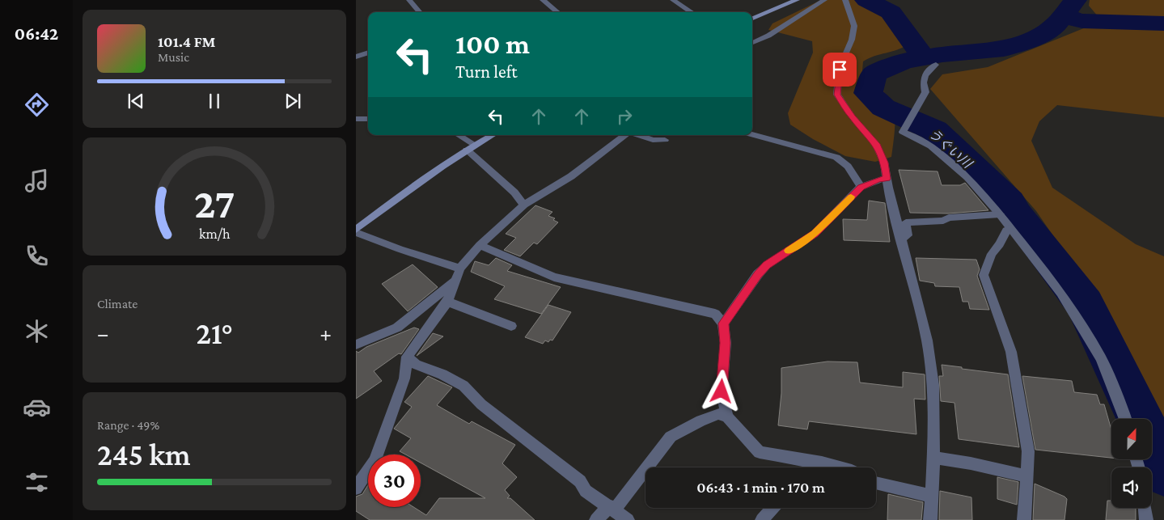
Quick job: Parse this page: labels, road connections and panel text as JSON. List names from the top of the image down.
{
  "water": ["うぐい川"],
  "north": "top",
  "page": {
    "tabs": "06:42",
    "turn": ["100 m", "Turn left"],
    "song": ["101.4 FM", "Music"],
    "tile": [
      "Climate",
      ["Range · 49%", "245 km"]
    ],
    "heat": ["−", "21°", "+"],
    "limit": "30",
    "trip": "06:43 · 1 min · 170 m",
    "gauge": ["27", "km/h"]
  }
}
